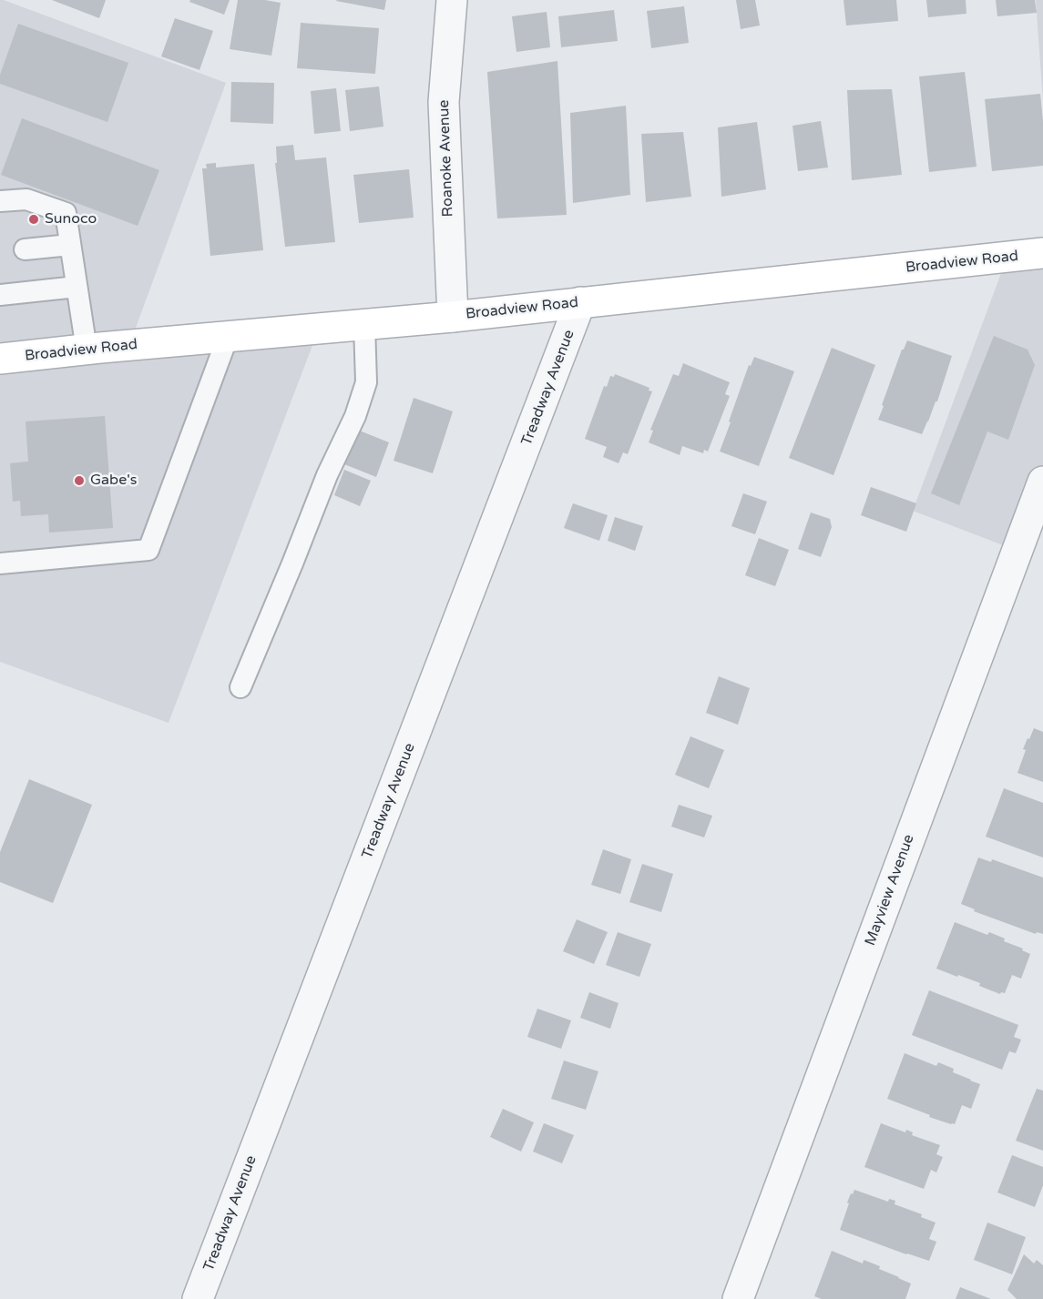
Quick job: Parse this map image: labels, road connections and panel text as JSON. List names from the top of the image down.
{
  "streets": {
    "main road": ["Broadview Road"],
    "street": ["Roanoke Avenue", "Treadway Avenue", "Mayview Avenue"]
  },
  "crossings": [
    ["Roanoke Avenue", "Broadview Road"],
    ["Broadview Road", "Treadway Avenue"]
  ],
  "places": ["Sunoco", "Gabe's"]
}
